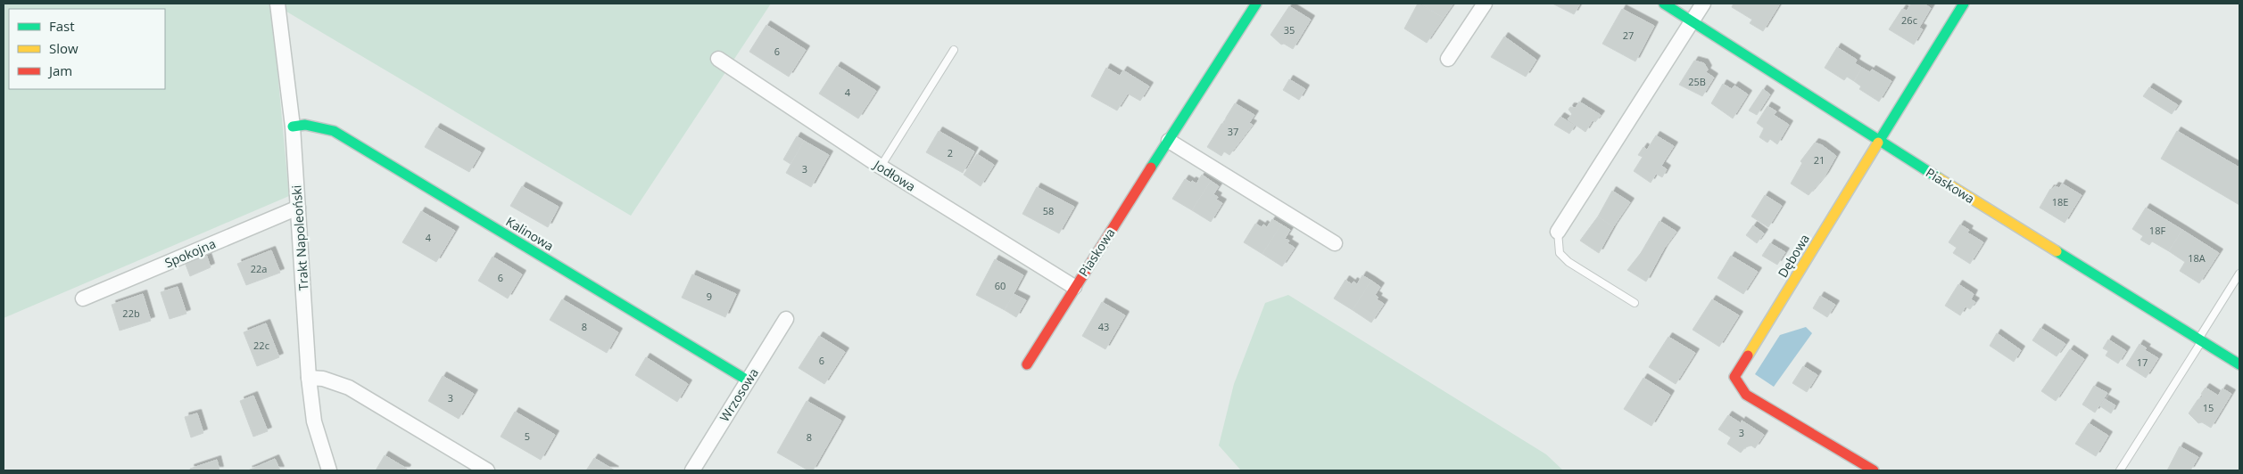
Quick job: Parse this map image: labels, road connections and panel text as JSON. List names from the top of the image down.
{
  "streets": {
    "street": [
      "Jodłowa",
      "Piaskowa",
      "Kalinowa",
      "Trakt Napoleoński",
      "Spokojna",
      "Dębowa",
      "Wrzosowa"
    ]
  },
  "crossings": [
    ["Jodłowa", "Piaskowa"],
    ["Piaskowa", "Dębowa"],
    ["Kalinowa", "Trakt Napoleoński"],
    ["Kalinowa", "Wrzosowa"],
    ["Trakt Napoleoński", "Spokojna"]
  ],
  "house_numbers": [
    "26c",
    "35",
    "27",
    "6",
    "25B",
    "4",
    "37",
    "2",
    "21",
    "3",
    "18E",
    "58",
    "18F",
    "4",
    "18A",
    "22a",
    "6",
    "60",
    "9",
    "22b",
    "8",
    "43",
    "22c",
    "6",
    "17",
    "3",
    "15",
    "3",
    "5",
    "8"
  ],
  "legend": ["Fast", "Slow", "Jam"]
}
